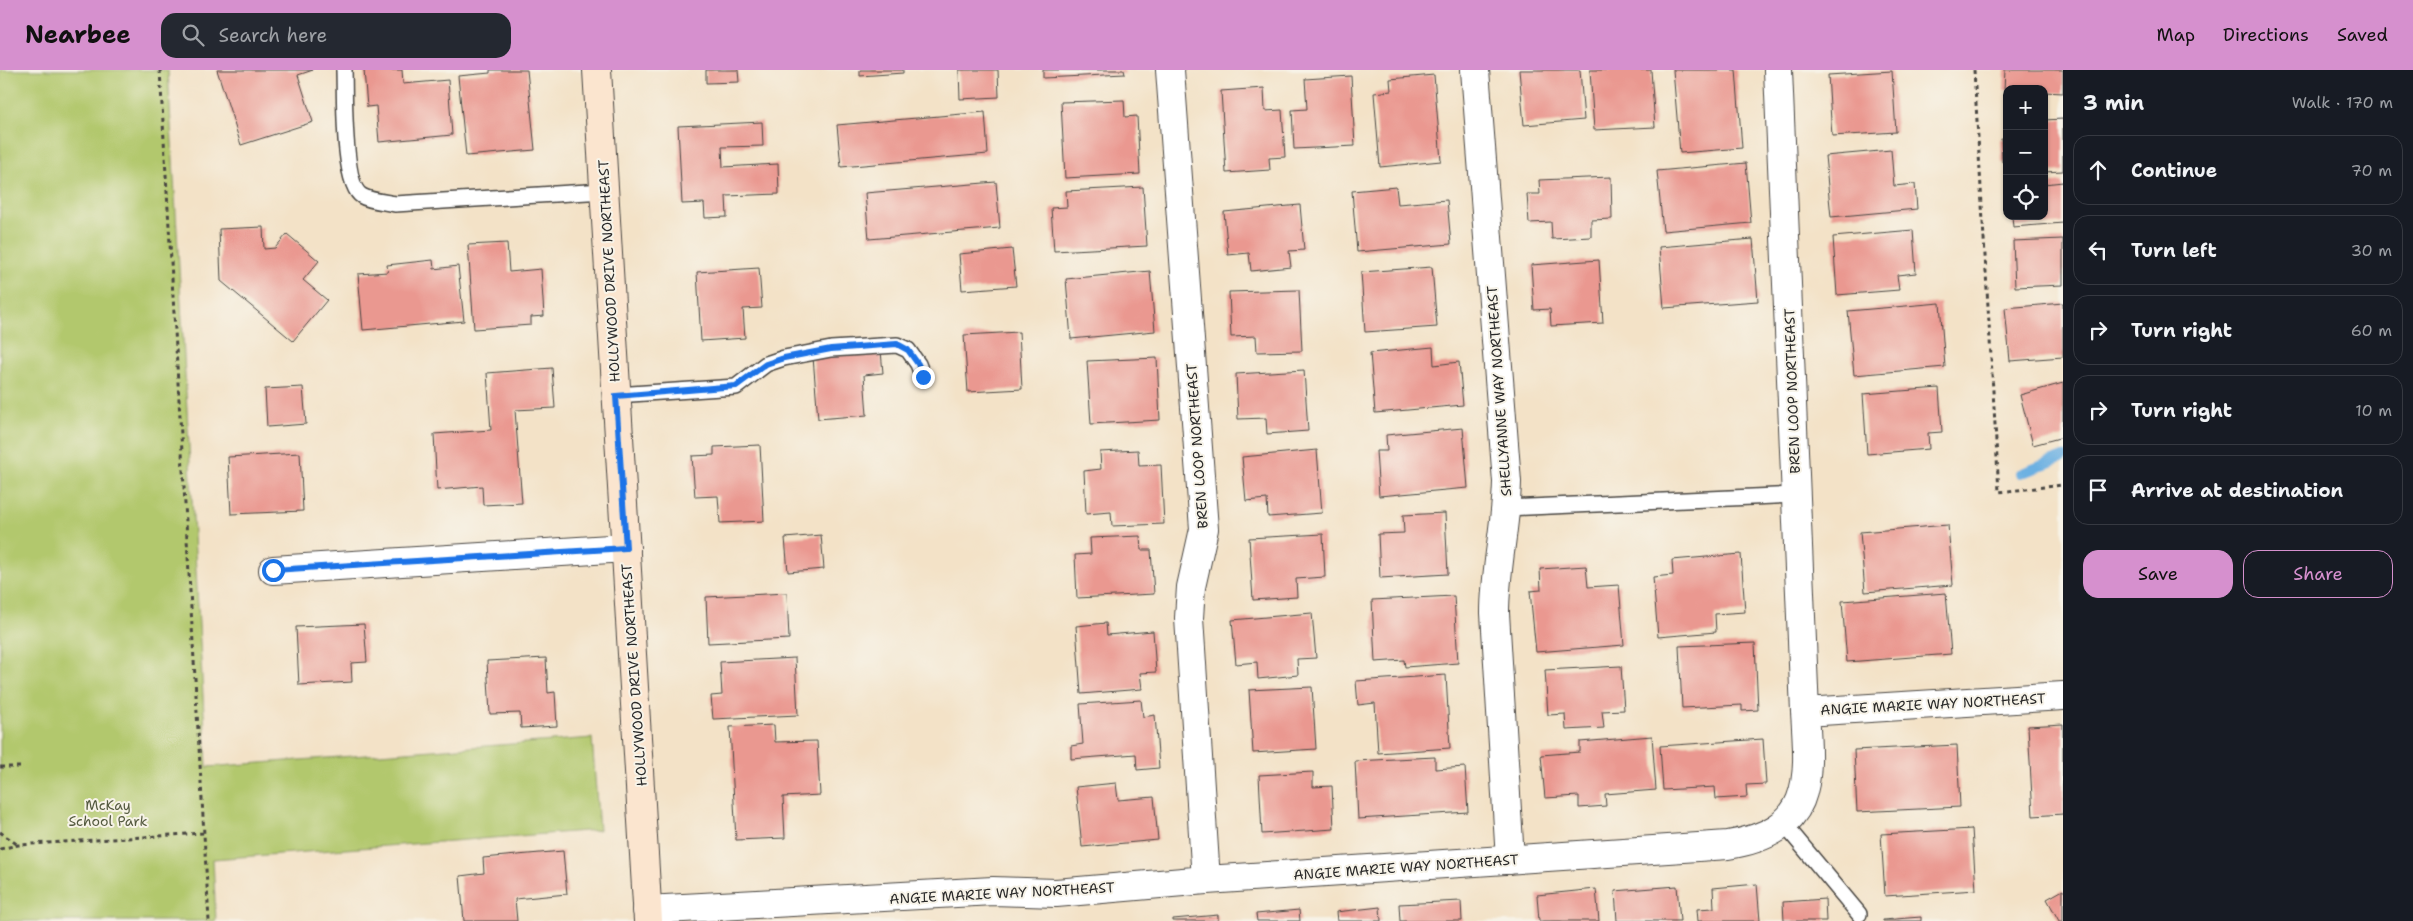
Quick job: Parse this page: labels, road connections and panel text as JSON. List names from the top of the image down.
{
  "streets": {
    "street": [
      "HOLLYWOOD DRIVE NORTHEAST",
      "SHELLYANNE WAY NORTHEAST",
      "BREN LOOP NORTHEAST",
      "ANGIE MARIE WAY NORTHEAST"
    ]
  },
  "crossings": [
    ["HOLLYWOOD DRIVE NORTHEAST", "ANGIE MARIE WAY NORTHEAST"],
    ["SHELLYANNE WAY NORTHEAST", "ANGIE MARIE WAY NORTHEAST"],
    ["BREN LOOP NORTHEAST", "ANGIE MARIE WAY NORTHEAST"]
  ],
  "parks": ["McKay School Park"],
  "page": {
    "header": "Nearbee",
    "search": "Search here",
    "nav": ["Map", "Directions", "Saved"],
    "heading": ["3 min", "Walk · 170 m"],
    "map_buttons": ["+", "−"],
    "list": [
      ["Continue", "70 m"],
      ["Turn left", "30 m"],
      ["Turn right", "60 m"],
      ["Turn right", "10 m"],
      "Arrive at destination"
    ],
    "buttons": ["Save", "Share"]
  }
}
